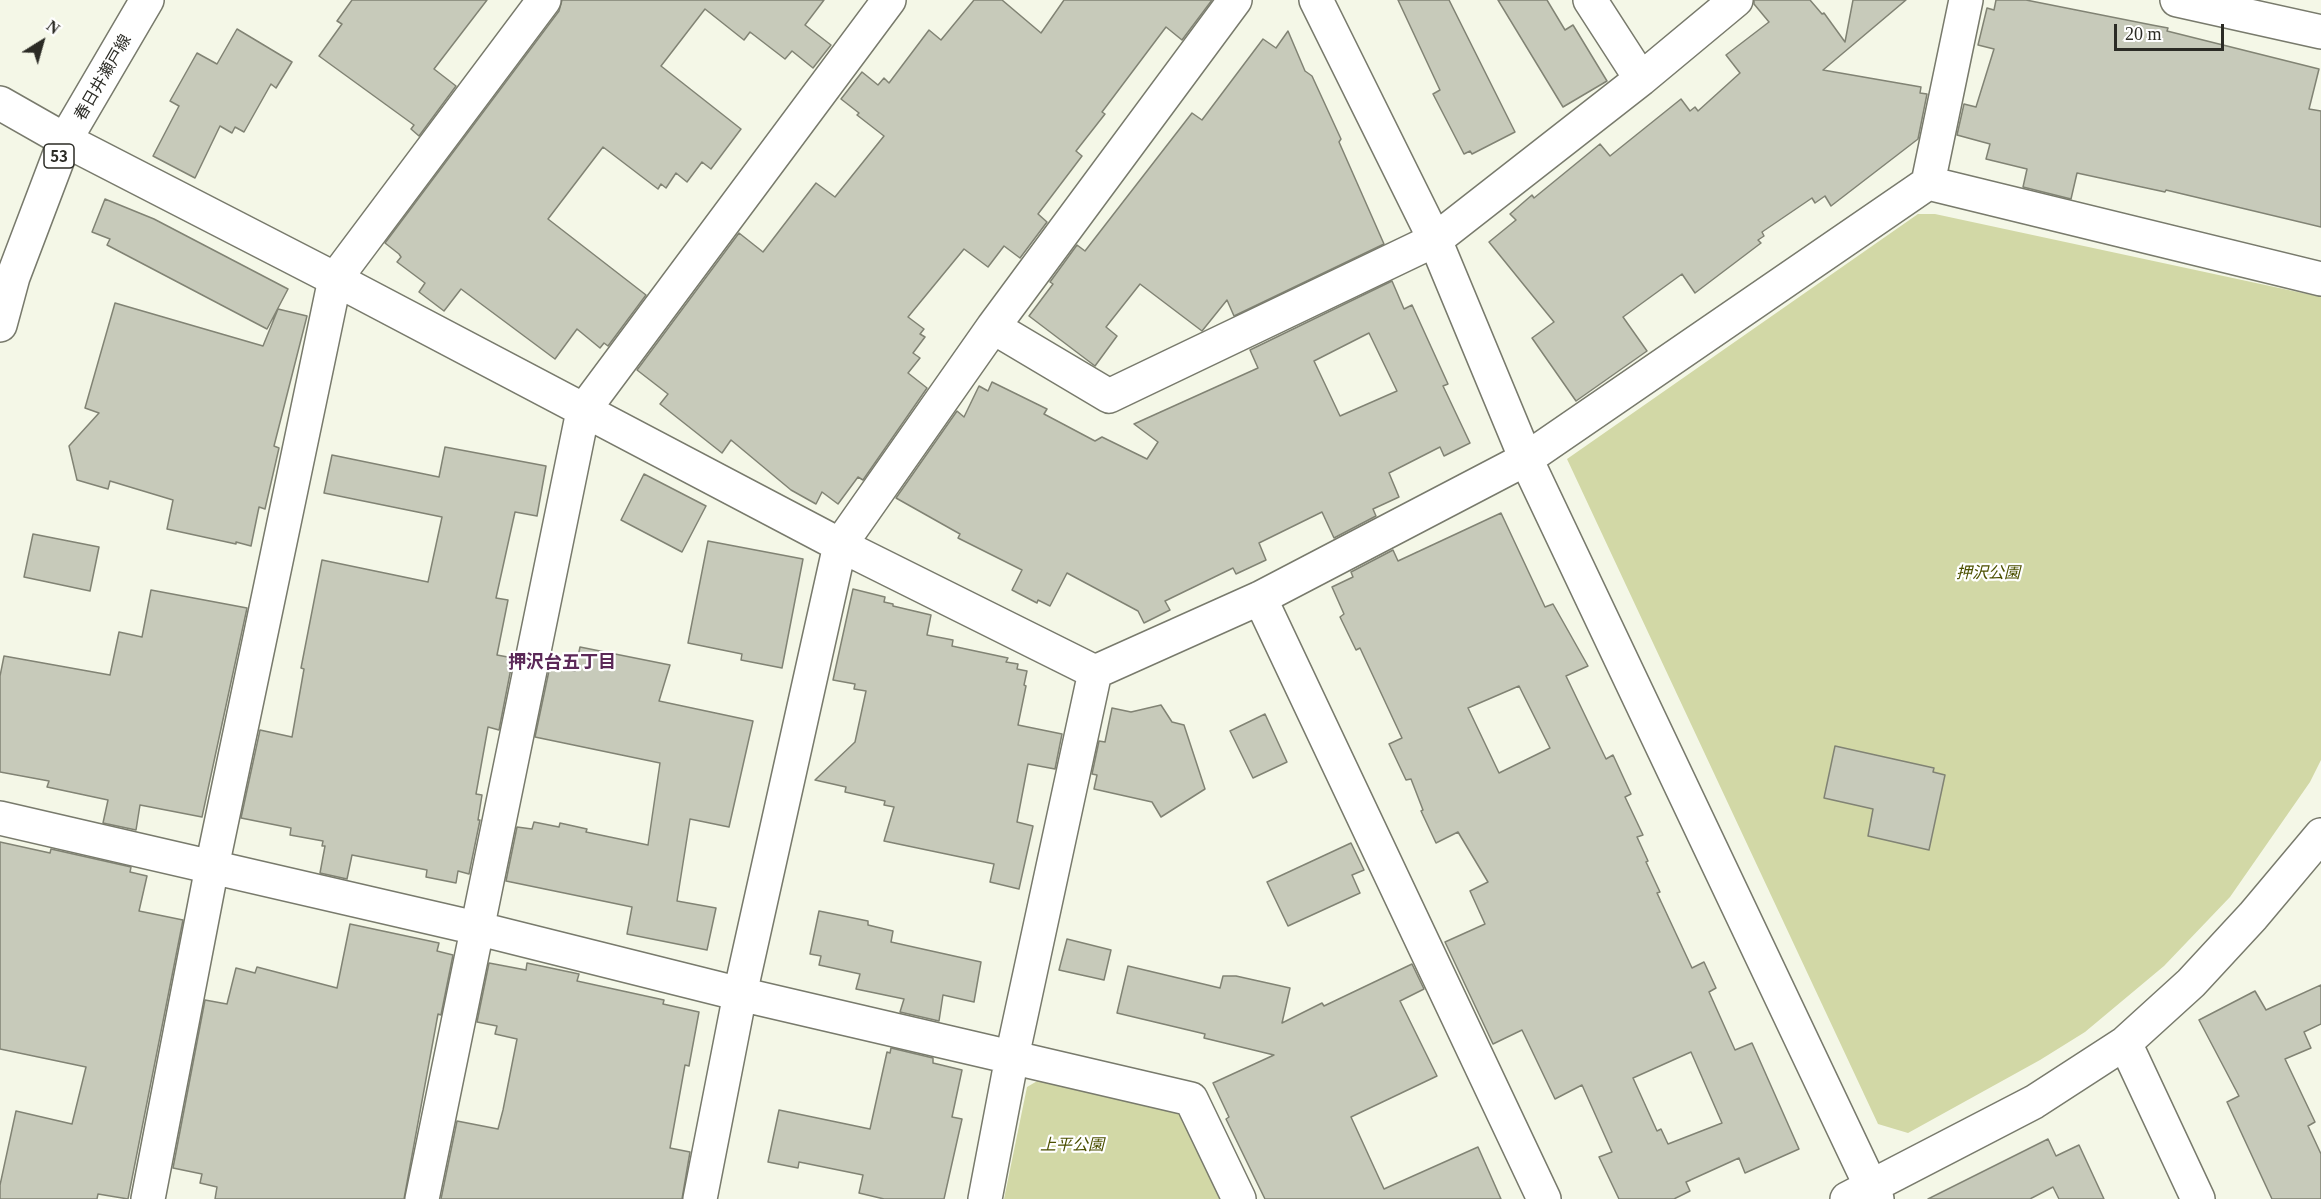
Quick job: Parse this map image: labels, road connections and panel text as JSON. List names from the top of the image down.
{
  "streets": {
    "street": ["春日井瀬戸線", "53"]
  },
  "districts": ["押沢台五丁目"],
  "parks": ["押沢公園", "上平公園"],
  "scale_bar": "20 m",
  "north": "top right"
}
